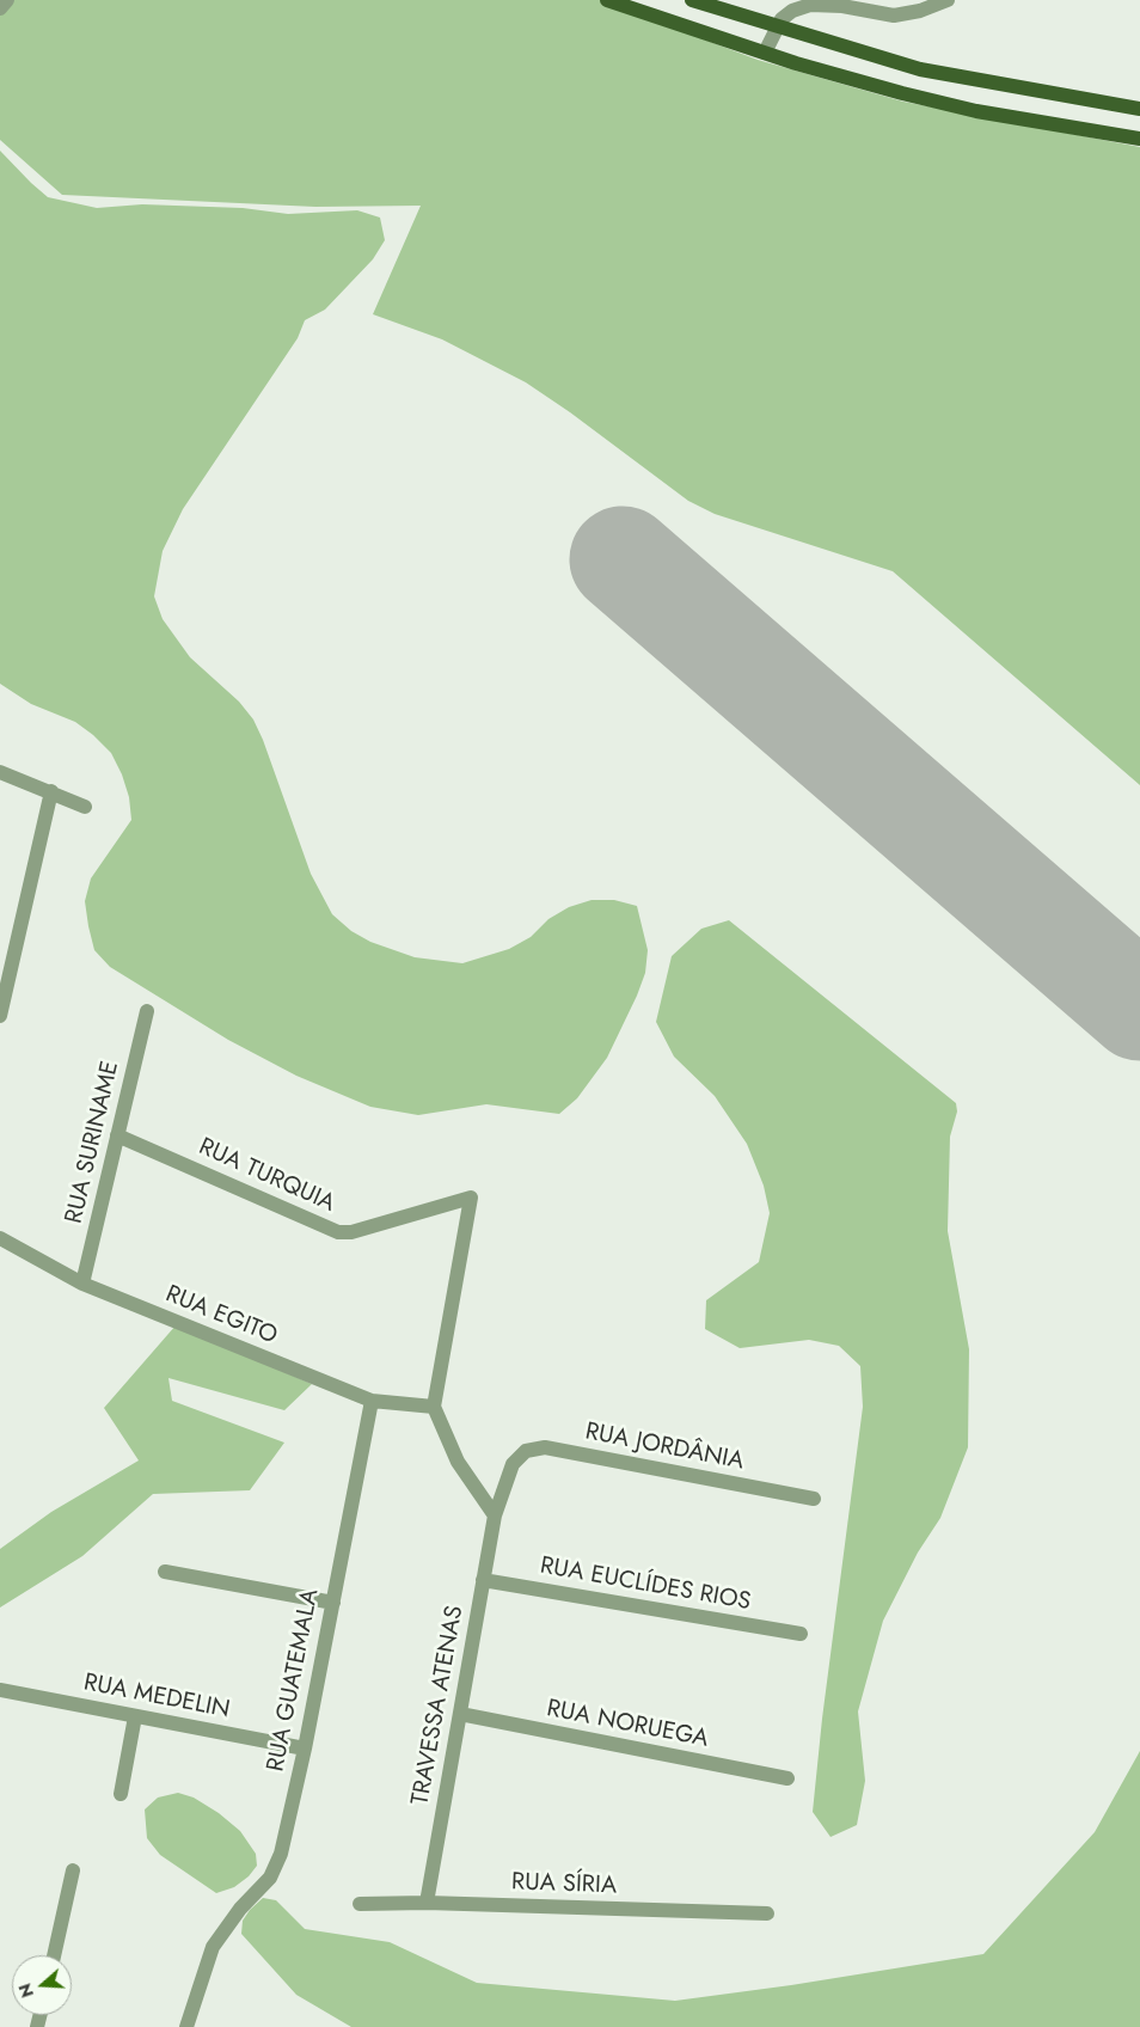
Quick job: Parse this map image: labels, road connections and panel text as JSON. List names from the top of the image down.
{
  "streets": {
    "street": [
      "RUA SURINAME",
      "RUA TURQUIA",
      "RUA EGITO",
      "RUA JORDÂNIA",
      "RUA EUCLÍDES RIOS",
      "RUA GUATEMALA",
      "RUA MEDELIN",
      "TRAVESSA ATENAS",
      "RUA NORUEGA",
      "RUA SÍRIA"
    ]
  },
  "crossings": [
    ["RUA SURINAME", "RUA TURQUIA"],
    ["RUA SURINAME", "RUA EGITO"],
    ["RUA TURQUIA", "RUA EGITO"],
    ["RUA EGITO", "RUA GUATEMALA"],
    ["RUA JORDÂNIA", "TRAVESSA ATENAS"],
    ["RUA EUCLÍDES RIOS", "TRAVESSA ATENAS"],
    ["RUA GUATEMALA", "RUA MEDELIN"],
    ["TRAVESSA ATENAS", "RUA NORUEGA"],
    ["TRAVESSA ATENAS", "RUA SÍRIA"]
  ],
  "north": "left"
}
